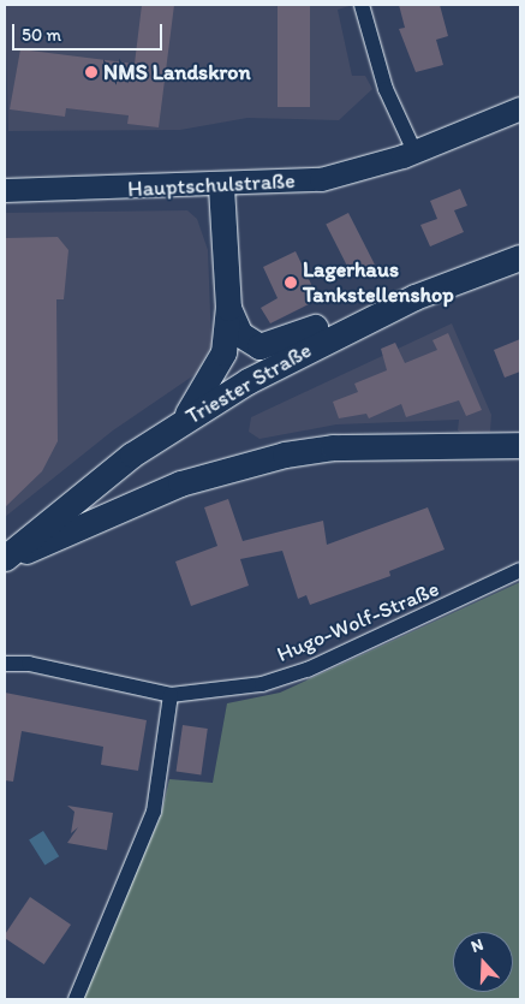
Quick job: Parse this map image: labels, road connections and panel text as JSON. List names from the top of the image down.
{
  "streets": {
    "main road": ["Hauptschulstraße", "Triester Straße"],
    "street": ["Hugo-Wolf-Straße"]
  },
  "places": ["NMS Landskron", "Lagerhaus Tankstellenshop"],
  "scale_bar": "50 m",
  "north": "top"
}
